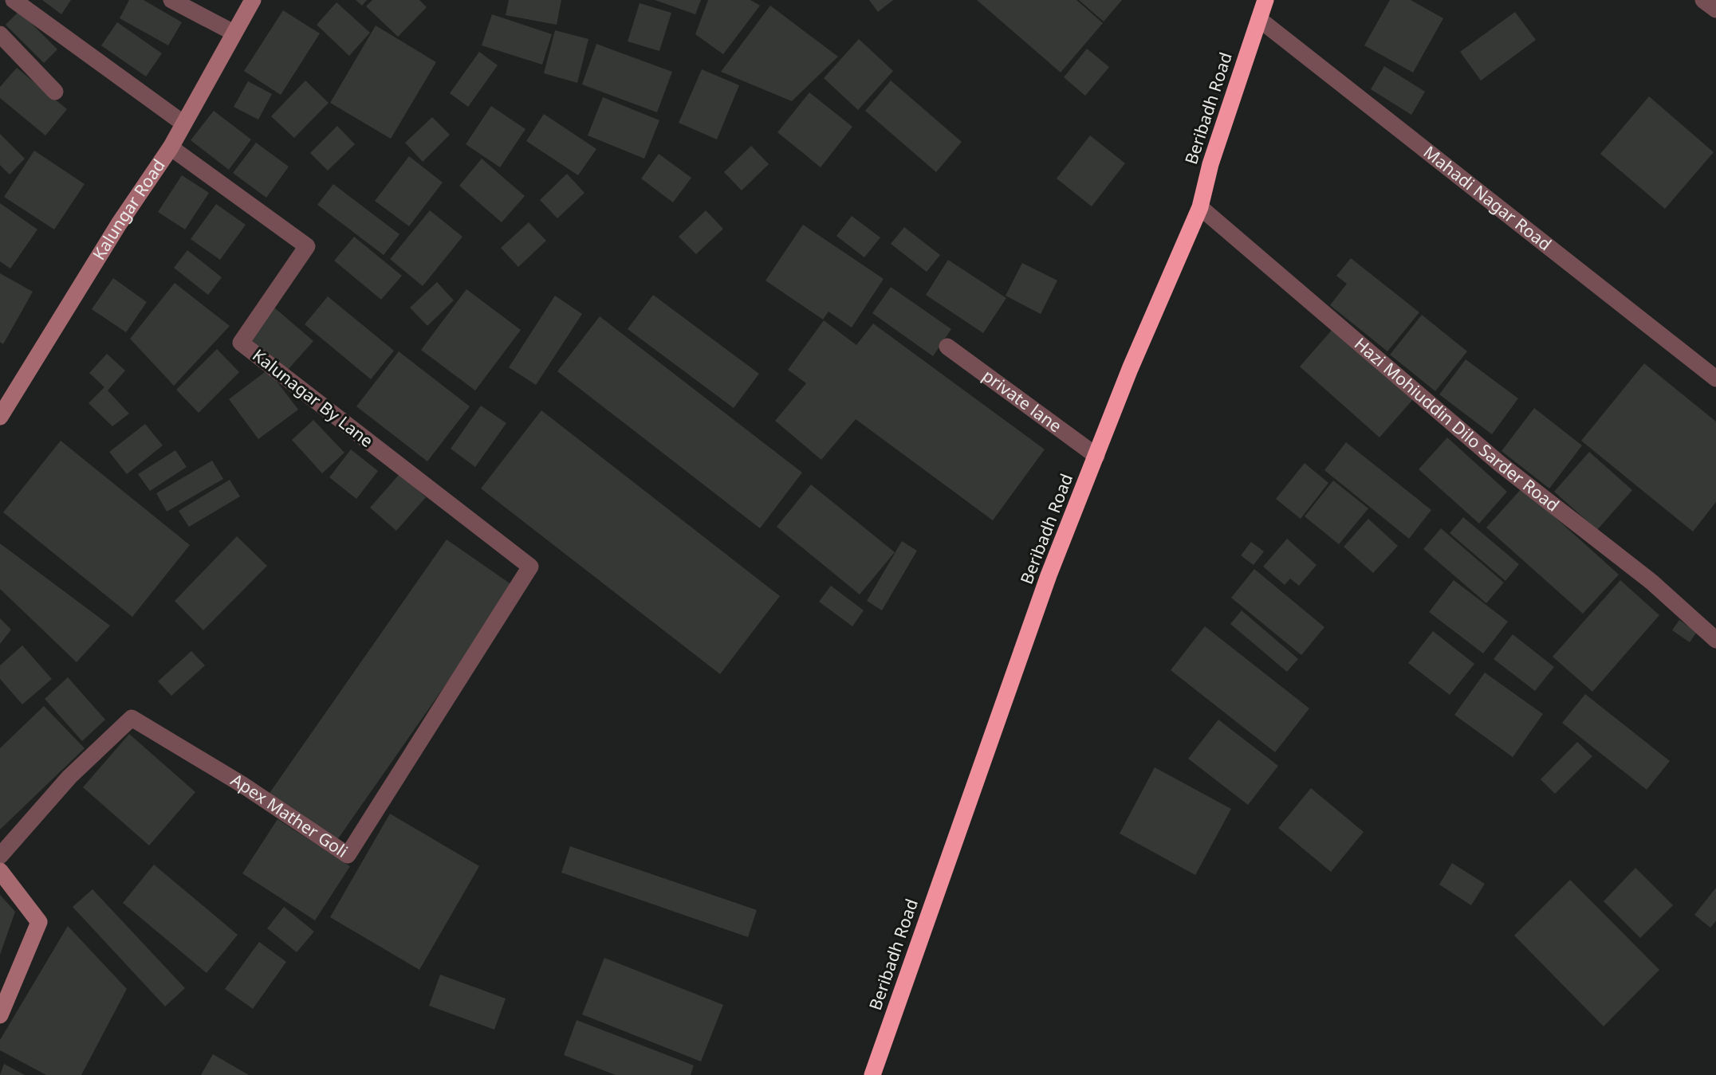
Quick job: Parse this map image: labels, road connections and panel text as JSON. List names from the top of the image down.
{
  "streets": {
    "highway": ["Beribadh Road"],
    "street": [
      "Mahadi Nagar Road",
      "Kalungar Road",
      "Kalunagar By Lane",
      "private lane",
      "Hazi Mohiuddin Dilo Sarder Road",
      "Apex Mather Goli"
    ]
  },
  "crossings": [
    ["Beribadh Road", "Mahadi Nagar Road"],
    ["Beribadh Road", "private lane"],
    ["Beribadh Road", "Hazi Mohiuddin Dilo Sarder Road"],
    ["Kalungar Road", "Kalunagar By Lane"],
    ["Kalunagar By Lane", "Apex Mather Goli"]
  ]
}
